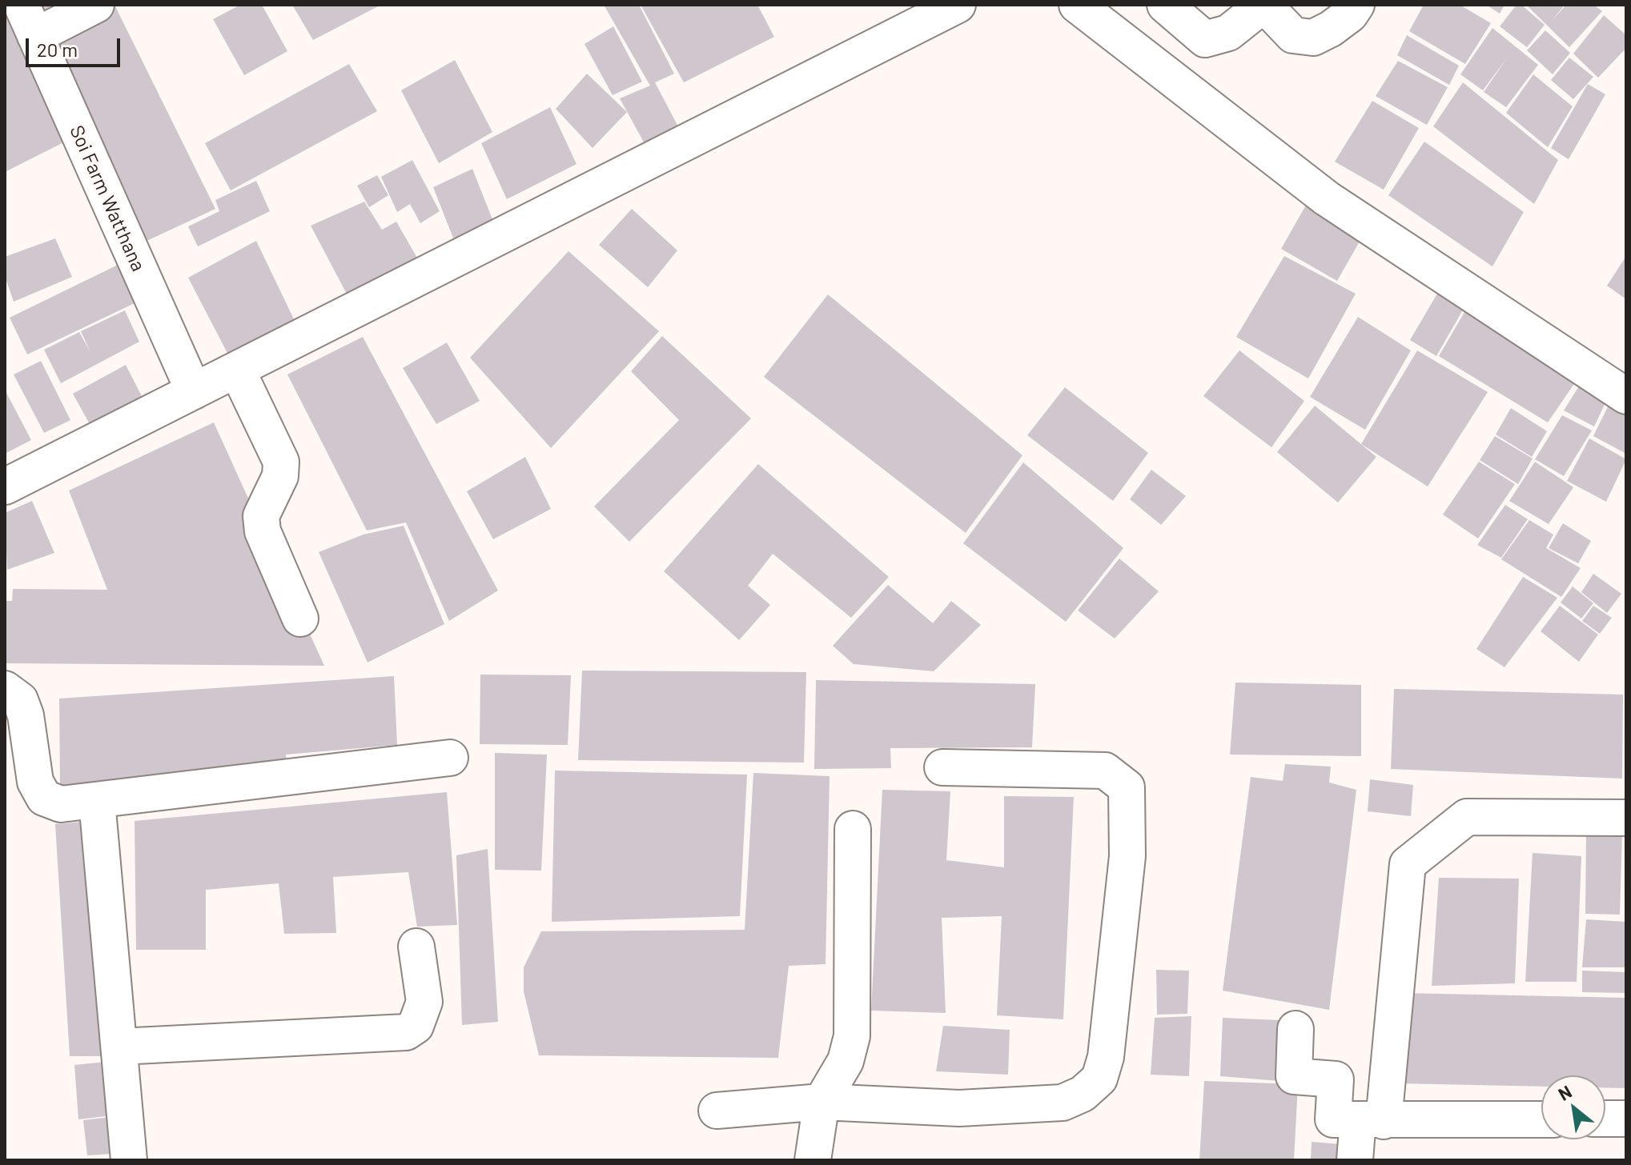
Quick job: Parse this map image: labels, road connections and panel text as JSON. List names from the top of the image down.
{
  "streets": {
    "street": ["Soi Farm Watthana"]
  },
  "scale_bar": "20 m",
  "north": "top left"
}
